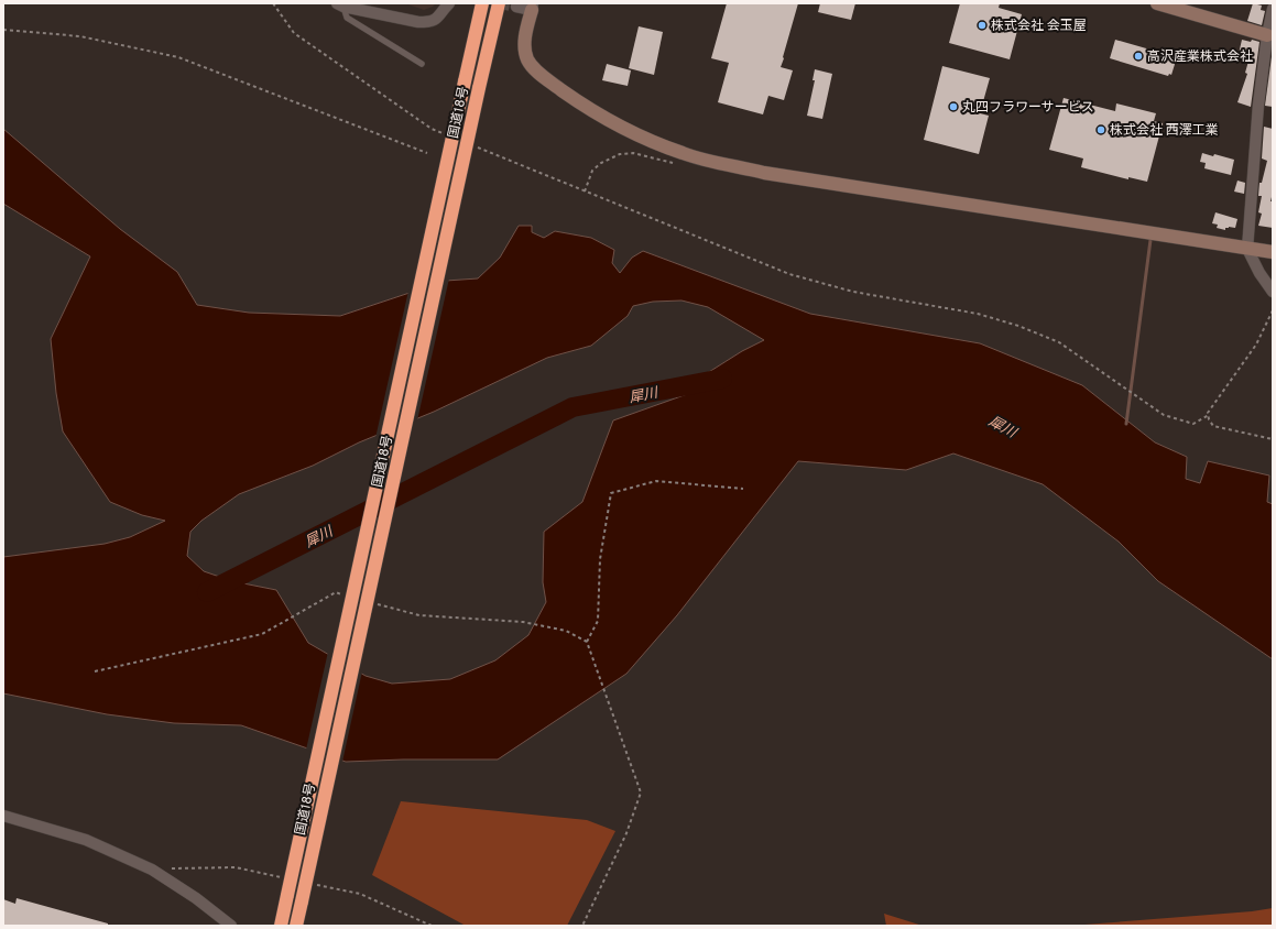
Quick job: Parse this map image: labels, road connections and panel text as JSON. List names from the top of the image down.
{
  "streets": {
    "highway": ["国道18号"]
  },
  "water": ["犀川"],
  "places": [
    "株式会社 会玉屋",
    "高沢産業株式会社",
    "丸四フラワーサービス",
    "株式会社 西澤工業"
  ]
}
